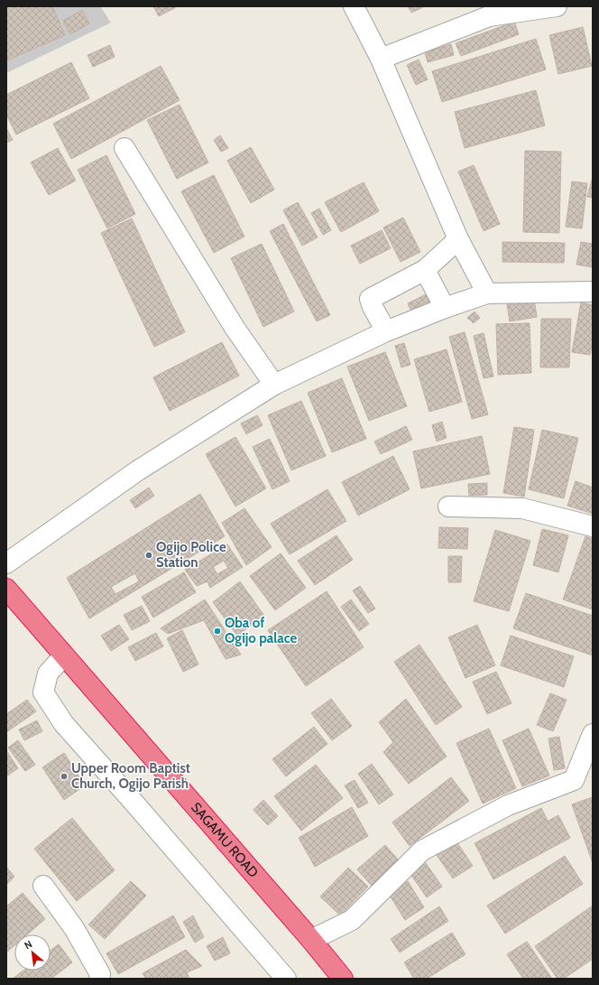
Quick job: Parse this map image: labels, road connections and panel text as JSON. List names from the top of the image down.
{
  "streets": {
    "highway": ["SAGAMU ROAD"]
  },
  "places": ["Ogijo Police Station", "Oba of Ogijo palace", "Upper Room Baptist Church, Ogijo Parish"],
  "north": "top left"
}
